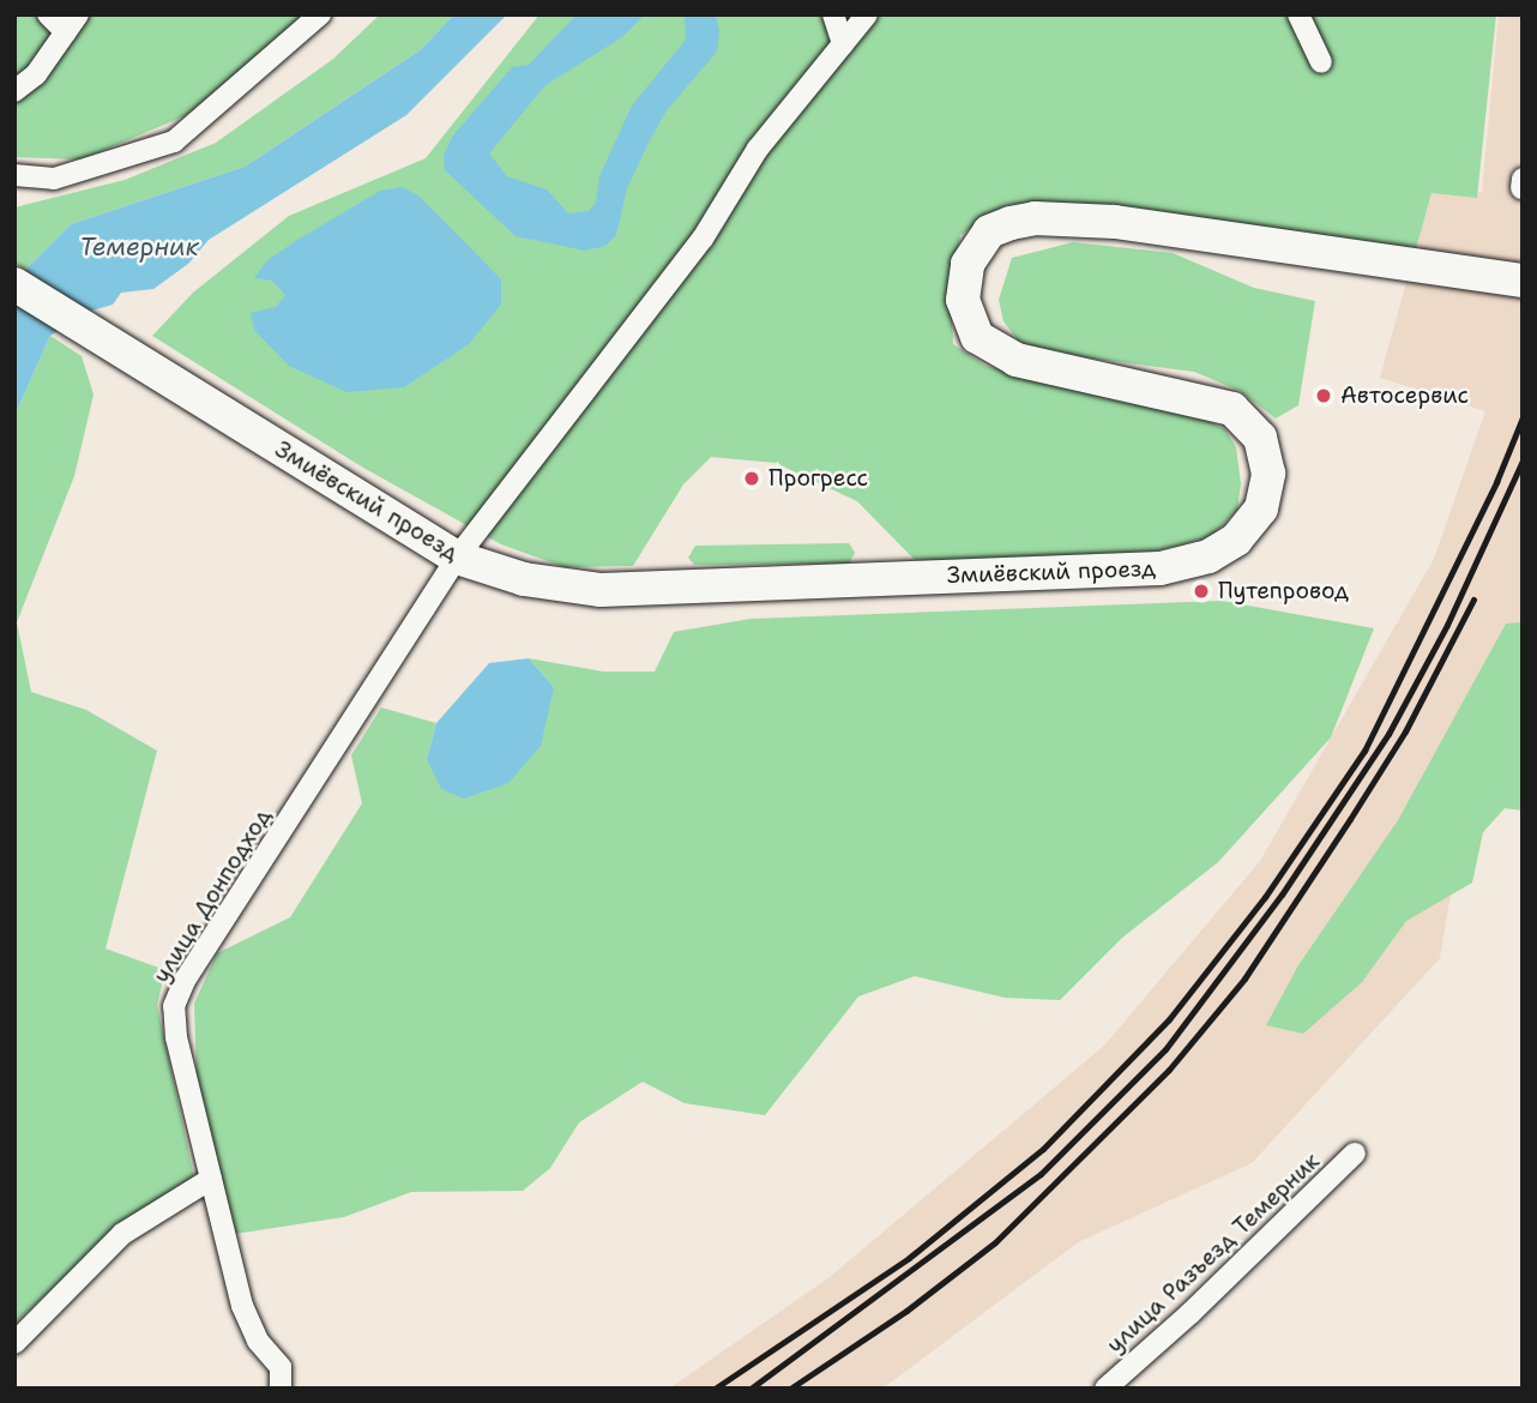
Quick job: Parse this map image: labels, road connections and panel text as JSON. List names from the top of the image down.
{
  "streets": {
    "main road": ["Змиёвский проезд"],
    "street": ["улица Донподход", "улица Разъезд Темерник"]
  },
  "crossings": [
    ["Змиёвский проезд", "улица Донподход"]
  ],
  "water": ["Темерник"],
  "places": ["Автосервис", "Прогресс", "Путепровод"]
}
